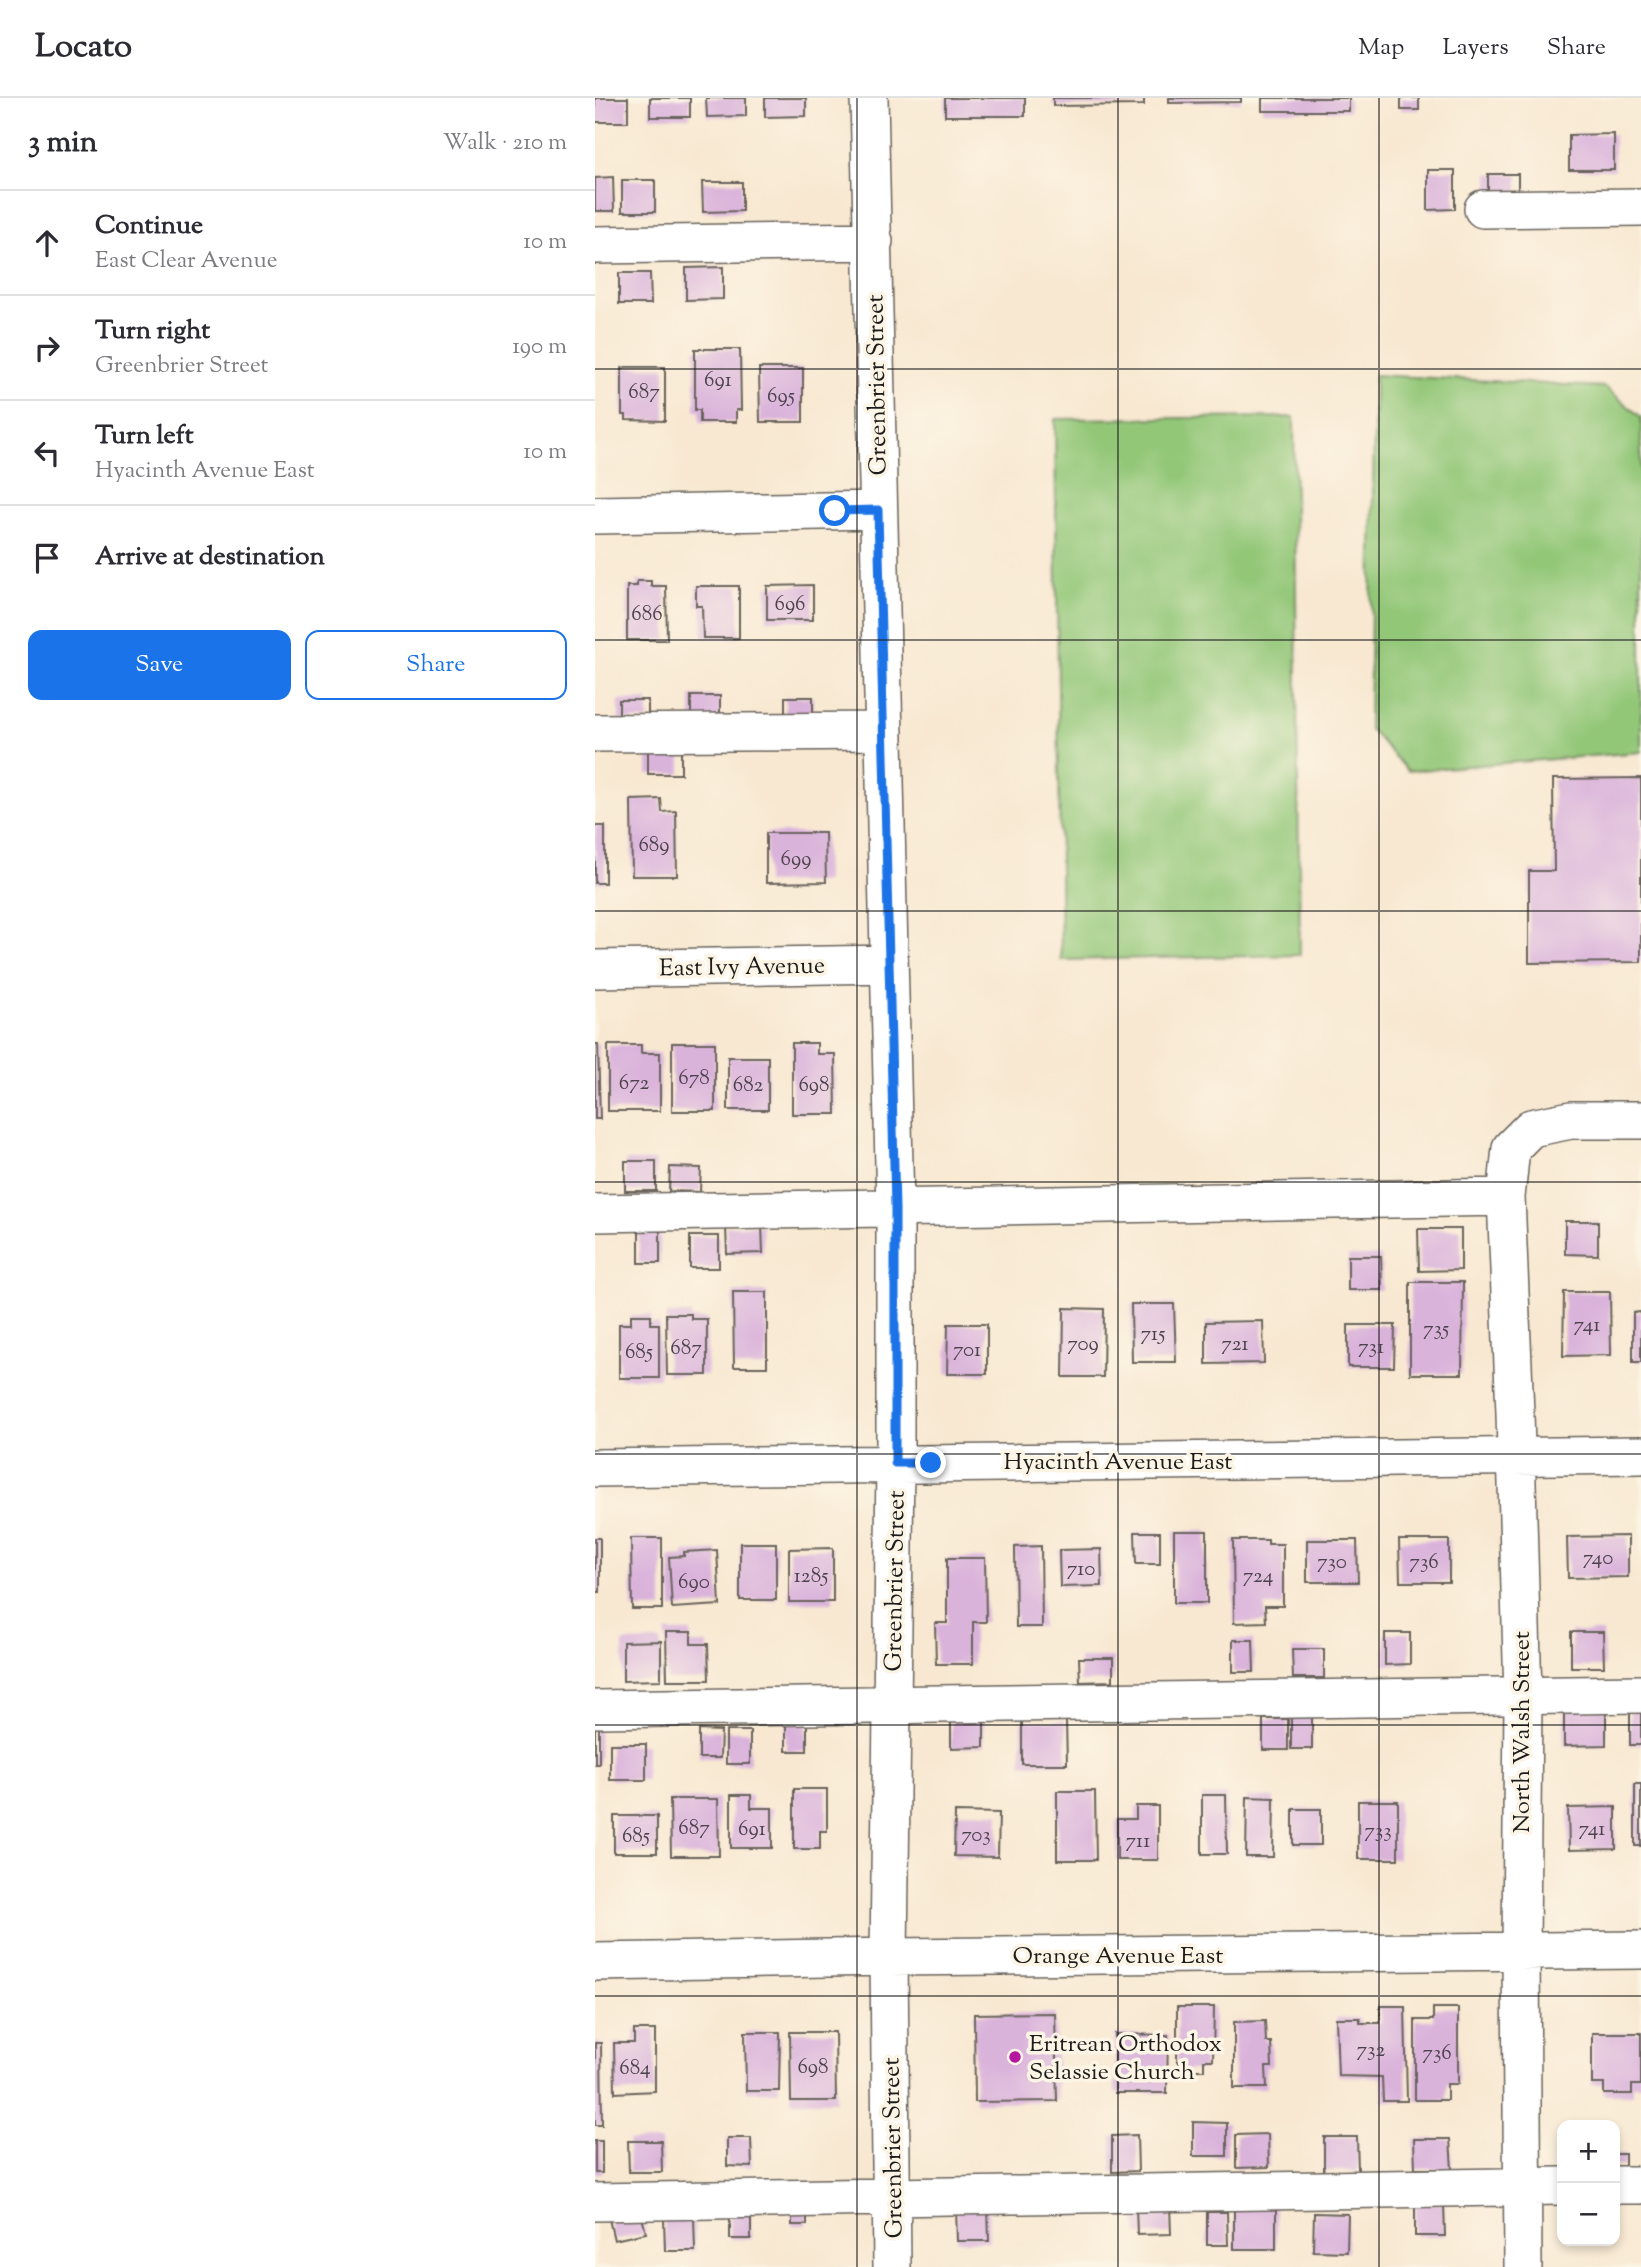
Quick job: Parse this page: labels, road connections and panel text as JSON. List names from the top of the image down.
{
  "streets": {
    "street": [
      "Greenbrier Street",
      "East Ivy Avenue",
      "Hyacinth Avenue East",
      "North Walsh Street",
      "Orange Avenue East"
    ]
  },
  "crossings": [
    ["Greenbrier Street", "East Ivy Avenue"],
    ["Greenbrier Street", "Hyacinth Avenue East"],
    ["Greenbrier Street", "Orange Avenue East"],
    ["Hyacinth Avenue East", "North Walsh Street"],
    ["North Walsh Street", "Orange Avenue East"]
  ],
  "places": ["Eritrean Orthodox Selassie Church"],
  "house_numbers": [
    "691",
    "687",
    "695",
    "696",
    "686",
    "689",
    "699",
    "678",
    "672",
    "682",
    "698",
    "741",
    "735",
    "715",
    "709",
    "721",
    "731",
    "687",
    "701",
    "685",
    "740",
    "730",
    "736",
    "710",
    "1285",
    "724",
    "690",
    "687",
    "691",
    "741",
    "733",
    "703",
    "685",
    "711",
    "732",
    "736",
    "698",
    "684"
  ],
  "page": {
    "header": "Locato",
    "nav": ["Map", "Layers", "Share"],
    "heading": ["3 min", "Walk · 210 m"],
    "list": [
      ["Continue", "East Clear Avenue", "10 m"],
      ["Turn right", "Greenbrier Street", "190 m"],
      ["Turn left", "Hyacinth Avenue East", "10 m"],
      "Arrive at destination"
    ],
    "buttons": ["Save", "Share"],
    "map_buttons": ["+", "−"]
  }
}
